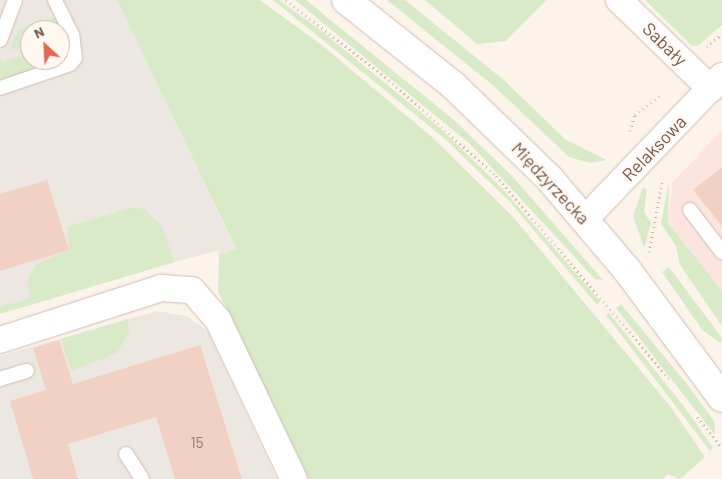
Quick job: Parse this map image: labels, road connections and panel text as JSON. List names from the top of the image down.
{
  "streets": {
    "main road": ["Międzyrzecka"],
    "street": ["Sabały", "Relaksowa"]
  },
  "crossings": [
    ["Sabały", "Relaksowa"],
    ["Relaksowa", "Międzyrzecka"]
  ],
  "house_numbers": ["15"],
  "north": "top left"
}
